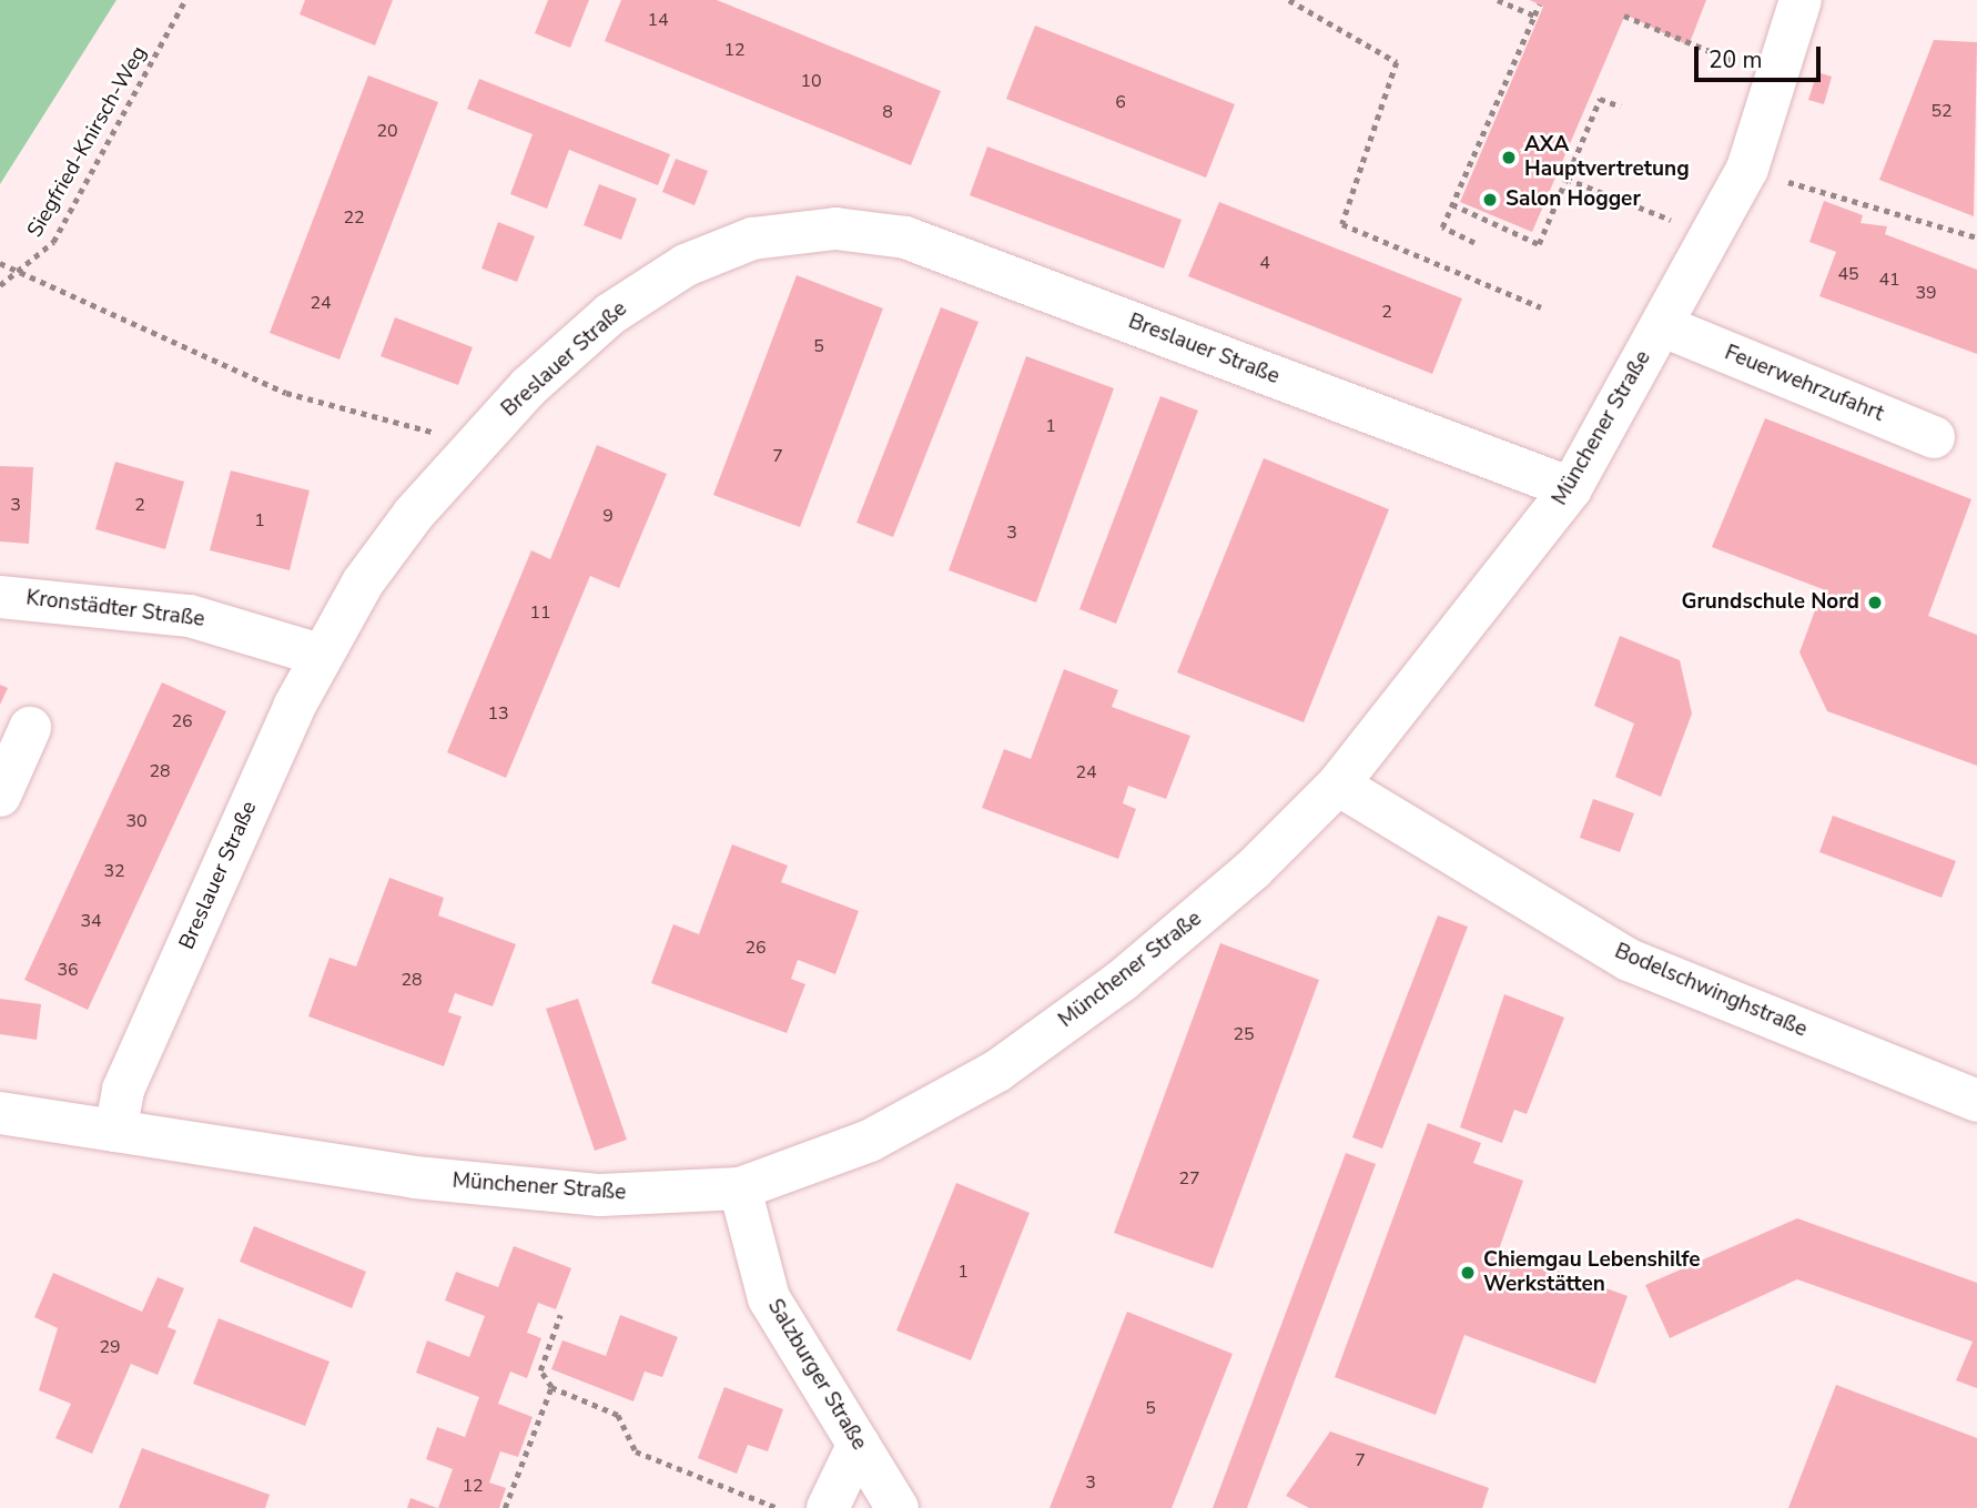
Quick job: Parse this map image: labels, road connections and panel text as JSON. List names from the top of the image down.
{
  "streets": {
    "street": [
      "Breslauer Straße",
      "Feuerwehrzufahrt",
      "Münchener Straße",
      "Kronstädter Straße",
      "Bodelschwinghstraße",
      "Salzburger Straße"
    ],
    "path": ["Siegfried-Knirsch-Weg"]
  },
  "crossings": [
    ["Breslauer Straße", "Münchener Straße"],
    ["Breslauer Straße", "Kronstädter Straße"],
    ["Münchener Straße", "Bodelschwinghstraße"],
    ["Münchener Straße", "Salzburger Straße"]
  ],
  "places": [
    "AXA Hauptvertretung",
    "Salon Hogger",
    "Grundschule Nord",
    "Chiemgau Lebenshilfe Werkstätten"
  ],
  "house_numbers": [
    "14",
    "12",
    "10",
    "6",
    "52",
    "8",
    "20",
    "22",
    "4",
    "45",
    "41",
    "39",
    "24",
    "2",
    "5",
    "1",
    "7",
    "3",
    "2",
    "9",
    "1",
    "3",
    "11",
    "13",
    "26",
    "28",
    "24",
    "30",
    "32",
    "34",
    "26",
    "36",
    "28",
    "25",
    "27",
    "1",
    "29",
    "5",
    "7",
    "3",
    "12"
  ],
  "scale_bar": "20 m"
}
